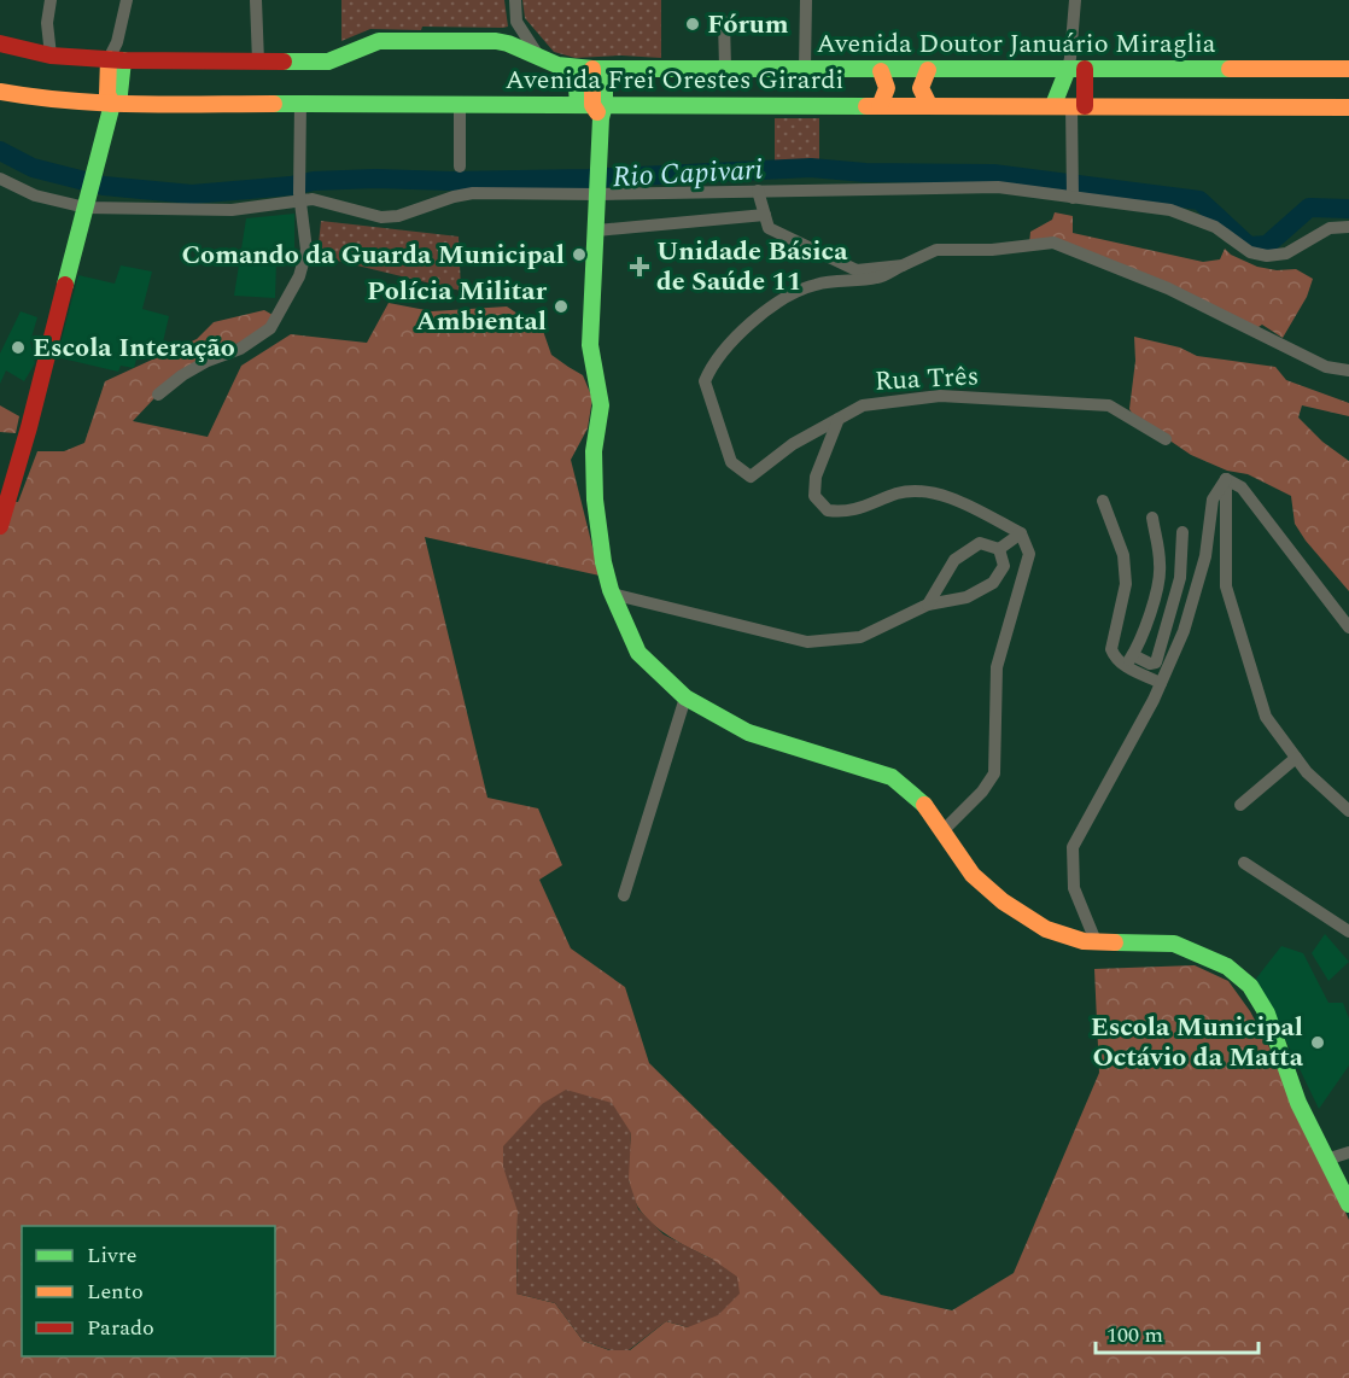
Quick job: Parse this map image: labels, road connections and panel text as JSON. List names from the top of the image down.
{
  "streets": {
    "main road": ["Avenida Doutor Januário Miraglia", "Avenida Frei Orestes Girardi"],
    "street": ["Rua Três"]
  },
  "water": ["Rio Capivari"],
  "places": {
    "other": [
      "Fórum",
      "Comando da Guarda Municipal",
      "Polícia Militar Ambiental",
      "Escola Interação",
      "Escola Municipal Octávio da Matta"
    ],
    "health": ["Unidade Básica de Saúde 11"]
  },
  "legend": ["Livre", "Lento", "Parado"],
  "scale_bar": "100 m"
}
